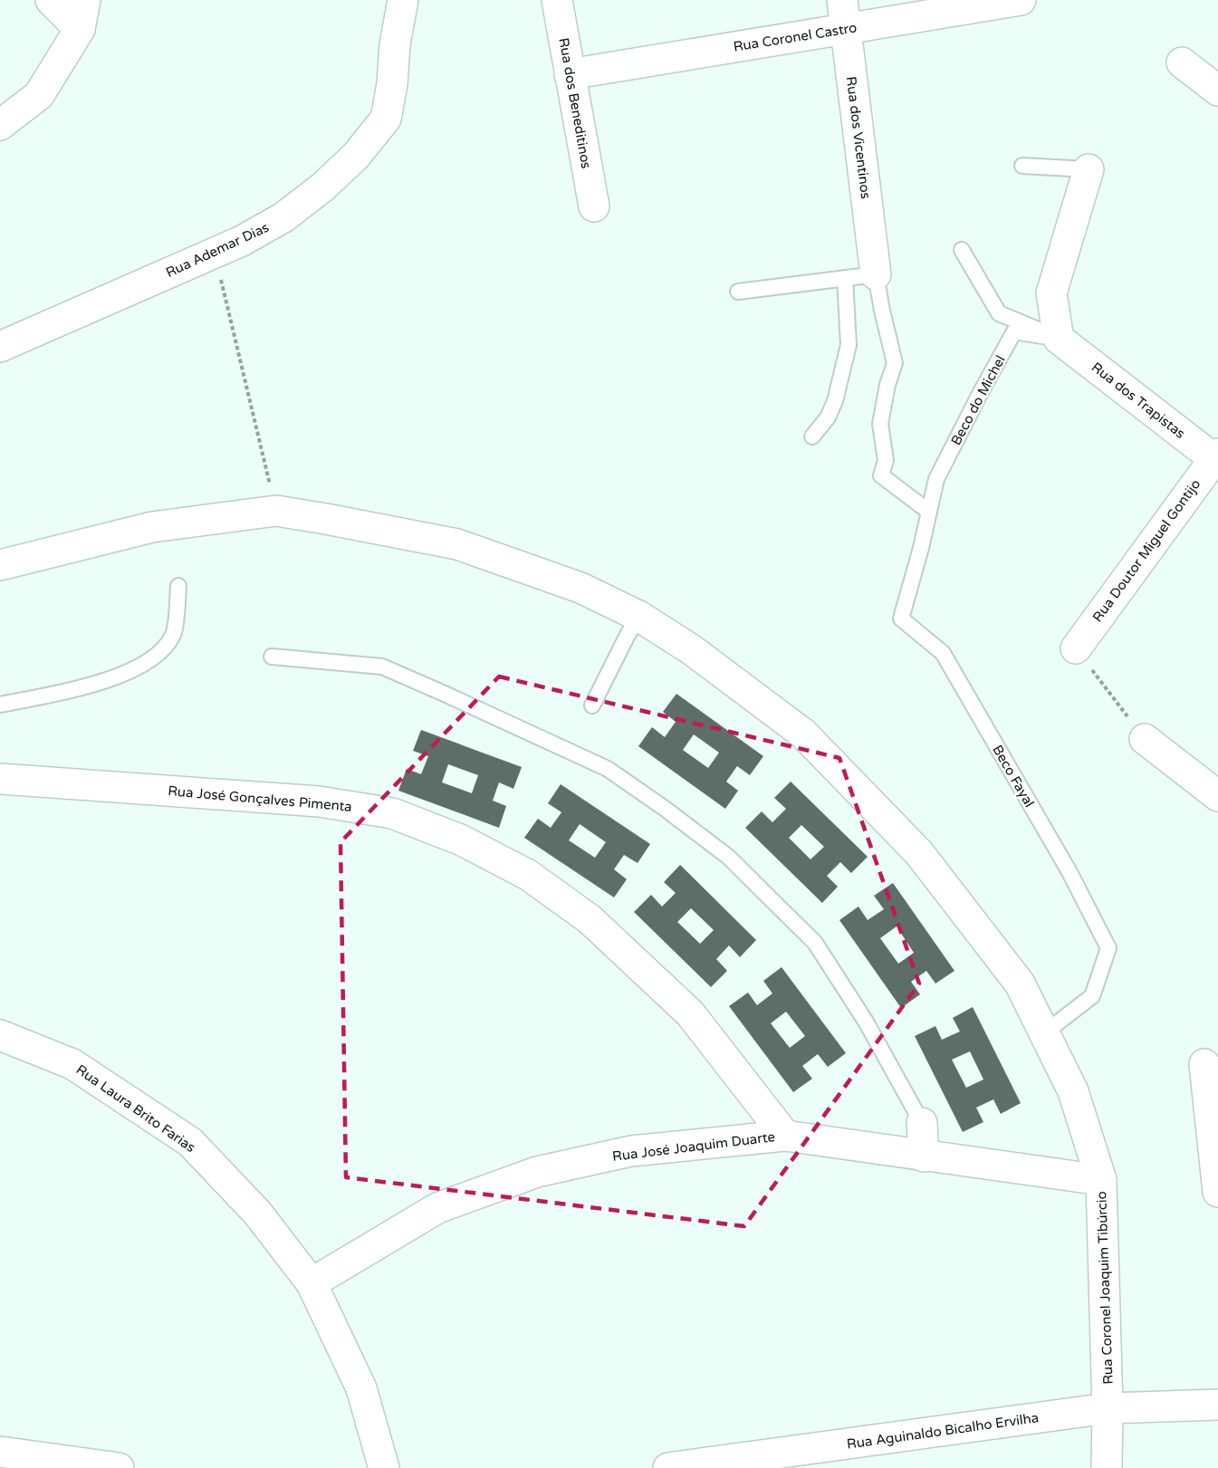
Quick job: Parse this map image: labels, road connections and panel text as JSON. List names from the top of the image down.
{
  "streets": {
    "street": [
      "Rua Coronel Castro",
      "Rua dos Beneditinos",
      "Rua dos Vicentinos",
      "Rua Ademar Dias",
      "Rua dos Trapistas",
      "Rua Doutor Miguel Gontijo",
      "Rua José Gonçalves Pimenta",
      "Rua Laura Brito Farias",
      "Rua José Joaquim Duarte",
      "Rua Coronel Joaquim Tibúrcio",
      "Rua Aguinaldo Bicalho Ervilha"
    ],
    "lane": ["Beco do Michel", "Beco Fayal"]
  },
  "crossings": [
    ["Rua Coronel Castro", "Rua dos Beneditinos"],
    ["Rua Coronel Castro", "Rua dos Vicentinos"],
    ["Rua dos Vicentinos", "Beco do Michel"],
    ["Rua dos Vicentinos", "Beco Fayal"],
    ["Beco do Michel", "Rua dos Trapistas"],
    ["Beco do Michel", "Beco Fayal"],
    ["Rua dos Trapistas", "Rua Doutor Miguel Gontijo"],
    ["Beco Fayal", "Rua Coronel Joaquim Tibúrcio"],
    ["Rua José Gonçalves Pimenta", "Rua José Joaquim Duarte"],
    ["Rua Laura Brito Farias", "Rua José Joaquim Duarte"],
    ["Rua José Joaquim Duarte", "Rua Coronel Joaquim Tibúrcio"],
    ["Rua Coronel Joaquim Tibúrcio", "Rua Aguinaldo Bicalho Ervilha"]
  ]
}
